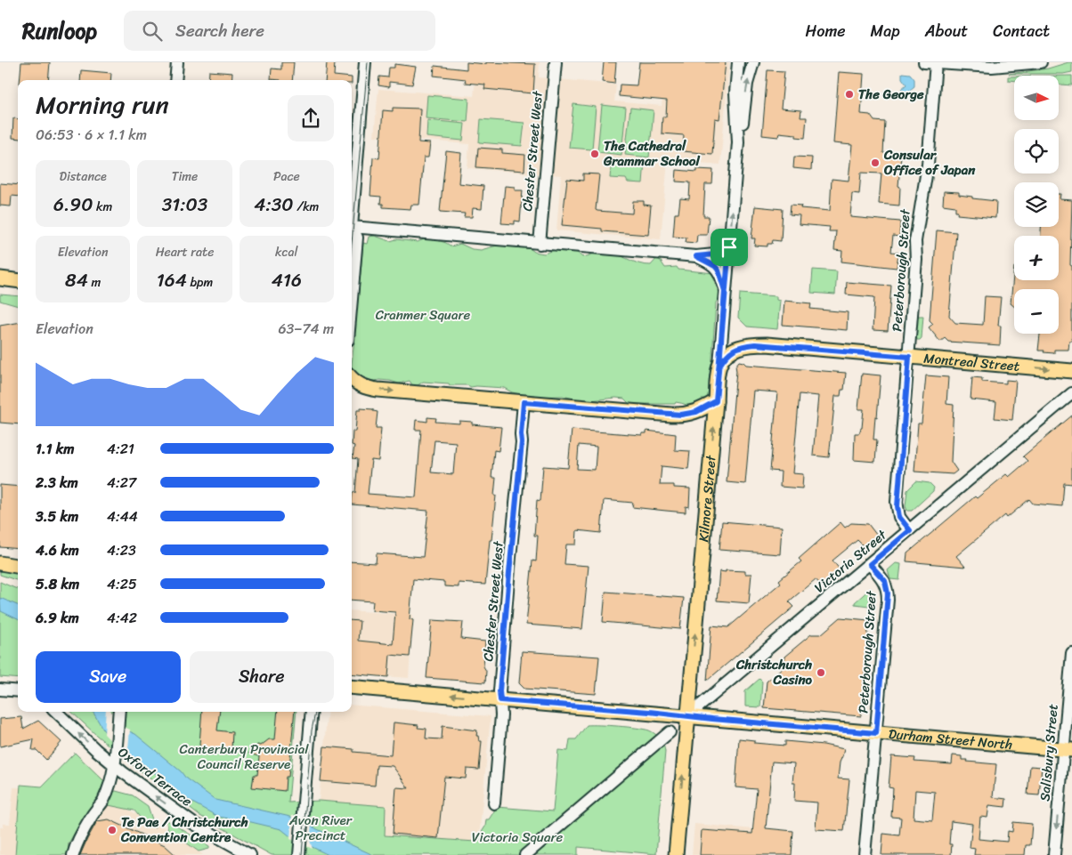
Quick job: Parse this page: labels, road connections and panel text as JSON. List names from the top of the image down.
{
  "streets": {
    "main road": ["Montreal Street", "Kilmore Street", "Durham Street North"],
    "street": [
      "Chester Street West",
      "Peterborough Street",
      "Victoria Street",
      "Salisbury Street",
      "Oxford Terrace"
    ]
  },
  "crossings": [
    ["Chester Street West", "Durham Street North"],
    ["Peterborough Street", "Montreal Street"],
    ["Peterborough Street", "Victoria Street"],
    ["Peterborough Street", "Durham Street North"],
    ["Montreal Street", "Kilmore Street"],
    ["Kilmore Street", "Victoria Street"],
    ["Kilmore Street", "Durham Street North"],
    ["Victoria Street", "Durham Street North"],
    ["Durham Street North", "Salisbury Street"]
  ],
  "one_way": [
    "Montreal Street",
    "Kilmore Street",
    "Salisbury Street",
    "Oxford Terrace"
  ],
  "parks": [
    "Cranmer Square",
    "Canterbury Provincial Council Reserve",
    "Avon River Precinct",
    "Victoria Square"
  ],
  "places": [
    "The George",
    "The Cathedral Grammar School",
    "Consular Office of Japan",
    "Christchurch Casino",
    "Te Pae / Christchurch Convention Centre"
  ],
  "north": "right",
  "page": {
    "header": "Runloop",
    "search": "Search here",
    "nav": [
      "Home",
      "Map",
      "About",
      "Contact"
    ],
    "map_buttons": ["+", "−"],
    "heading": ["Morning run", "06:53 · 6 × 1.1 km"],
    "stats": [
      ["Distance", "6.90 km"],
      ["Time", "31:03"],
      ["Pace", "4:30 /km"],
      ["Elevation", "84 m"],
      ["Heart rate", "164 bpm"],
      ["kcal", "416"]
    ],
    "chart": ["Elevation", "63–74 m"],
    "list": [
      {
        "name": "1.1 km",
        "note": "4:21"
      },
      {
        "name": "2.3 km",
        "note": "4:27"
      },
      {
        "name": "3.5 km",
        "note": "4:44"
      },
      {
        "name": "4.6 km",
        "note": "4:23"
      },
      {
        "name": "5.8 km",
        "note": "4:25"
      },
      {
        "name": "6.9 km",
        "note": "4:42"
      }
    ],
    "buttons": ["Save", "Share"]
  }
}
